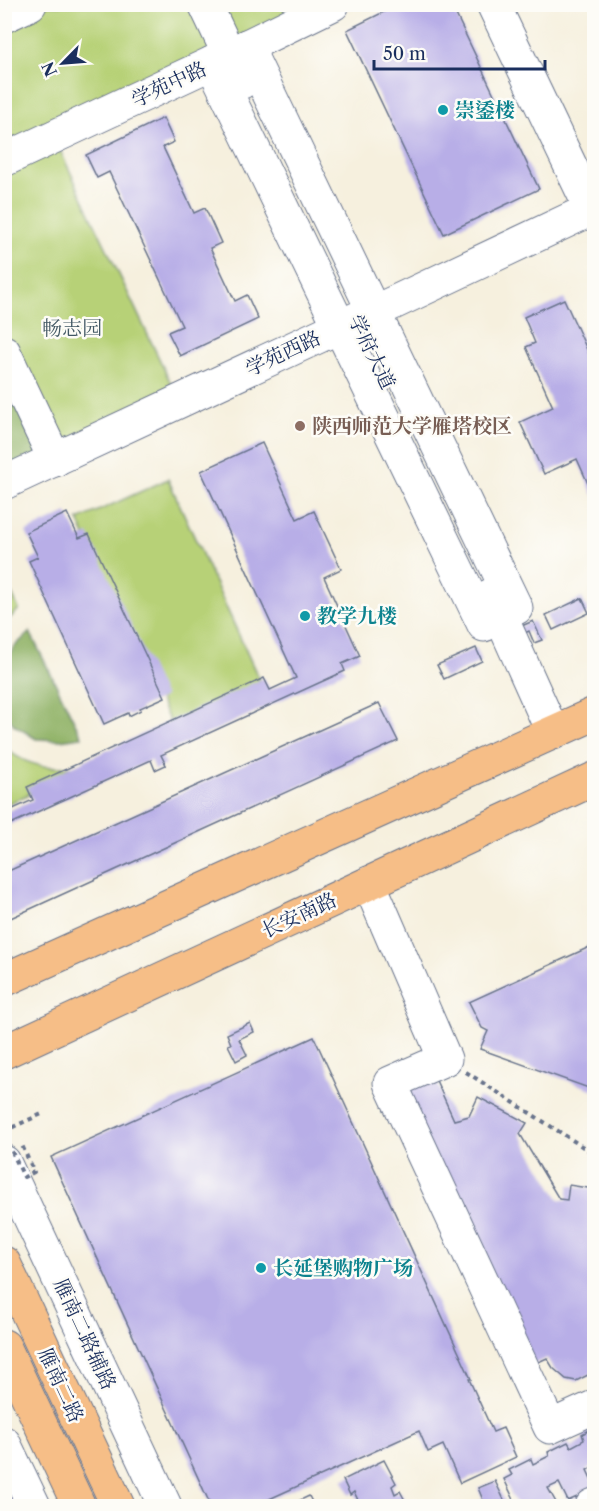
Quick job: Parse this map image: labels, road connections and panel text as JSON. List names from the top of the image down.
{
  "streets": {
    "main road": ["长安南路", "雁南二路"],
    "street": ["学苑中路", "学苑西路", "雁南二路辅路"]
  },
  "parks": ["畅志园"],
  "places": [
    "崇鋈楼",
    "陕西师范大学雁塔校区",
    "教学九楼",
    "长延堡购物广场"
  ],
  "scale_bar": "50 m",
  "north": "bottom left"
}
